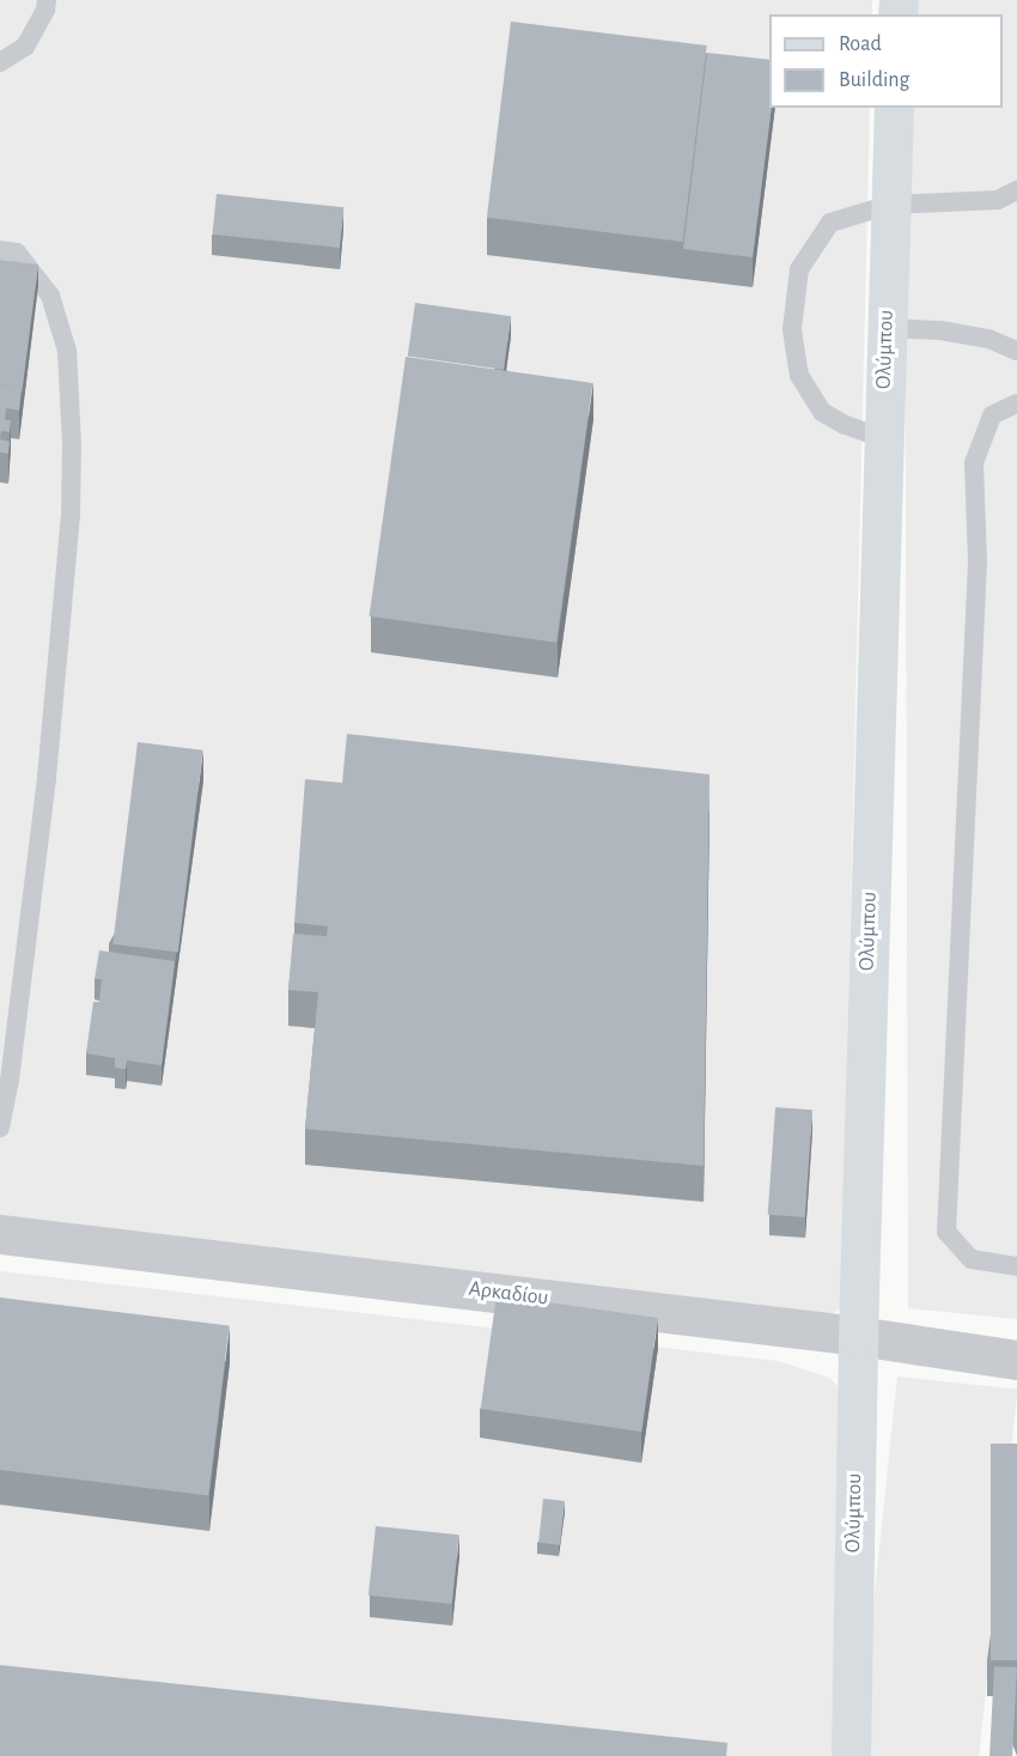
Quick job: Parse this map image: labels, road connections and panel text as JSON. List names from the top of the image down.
{
  "streets": {
    "main road": ["Ολύμπου"],
    "street": ["Αρκαδίου"]
  },
  "crossings": [
    ["Ολύμπου", "Αρκαδίου"]
  ],
  "legend": ["Road", "Building"]
}
